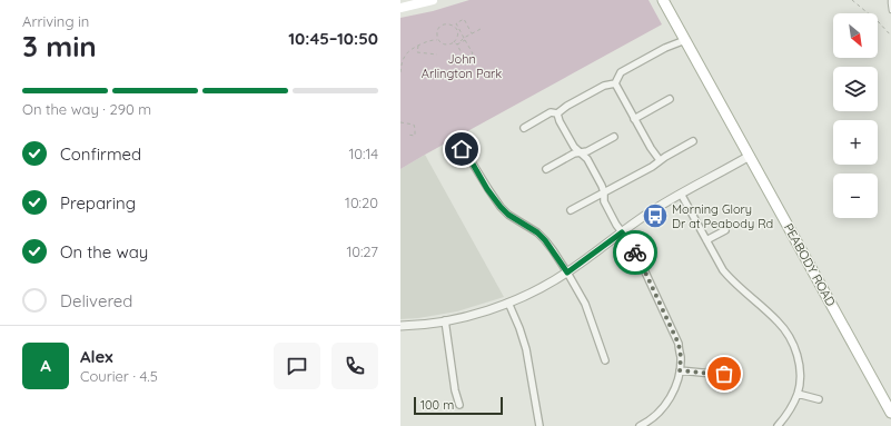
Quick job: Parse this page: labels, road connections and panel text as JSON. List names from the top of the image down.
{
  "streets": {
    "main road": ["PEABODY ROAD"]
  },
  "parks": ["John Arlington Park"],
  "places": {
    "bus stop": ["Morning Glory Dr at Peabody Rd"]
  },
  "scale_bar": "100 m",
  "north": "bottom right",
  "page": {
    "heading": ["3 min", "Arriving in", "10:45–10:50"],
    "panel": ["Alex", "Courier · 4.5"],
    "map_buttons": ["+", "−"],
    "bar": "On the way · 290 m",
    "list": [
      ["Confirmed", "10:14"],
      ["Preparing", "10:20"],
      ["On the way", "10:27"],
      "Delivered"
    ],
    "round": "A",
    "scale": "100 m"
  }
}
